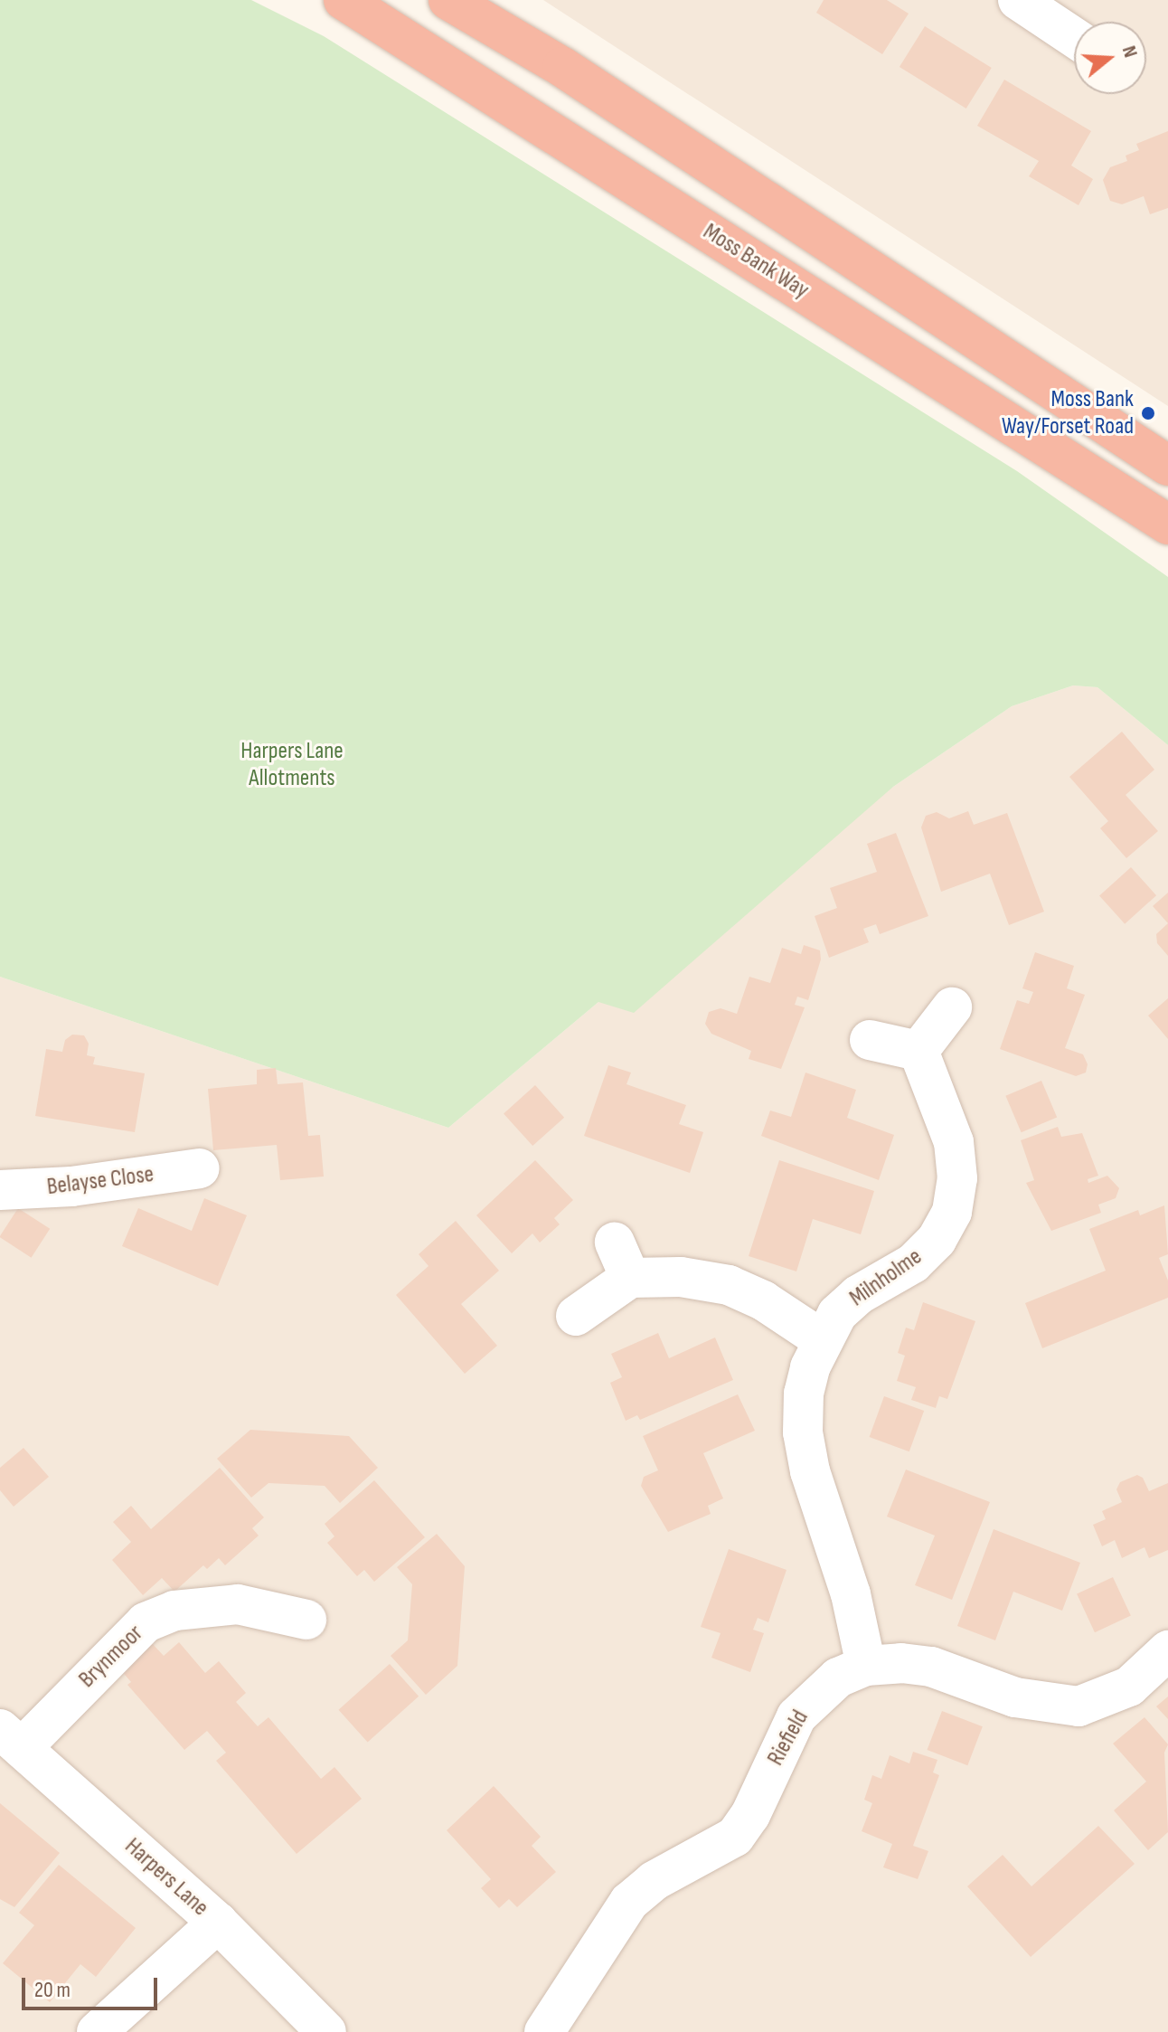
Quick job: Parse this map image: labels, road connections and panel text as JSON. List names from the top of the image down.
{
  "streets": {
    "highway": ["Moss Bank Way"],
    "street": [
      "Belayse Close",
      "Milnholme",
      "Brynmoor",
      "Riefield",
      "Harpers Lane"
    ]
  },
  "crossings": [
    ["Milnholme", "Riefield"],
    ["Brynmoor", "Harpers Lane"]
  ],
  "parks": ["Harpers Lane Allotments"],
  "places": ["Moss Bank Way/Forset Road"],
  "scale_bar": "20 m",
  "north": "right"
}
